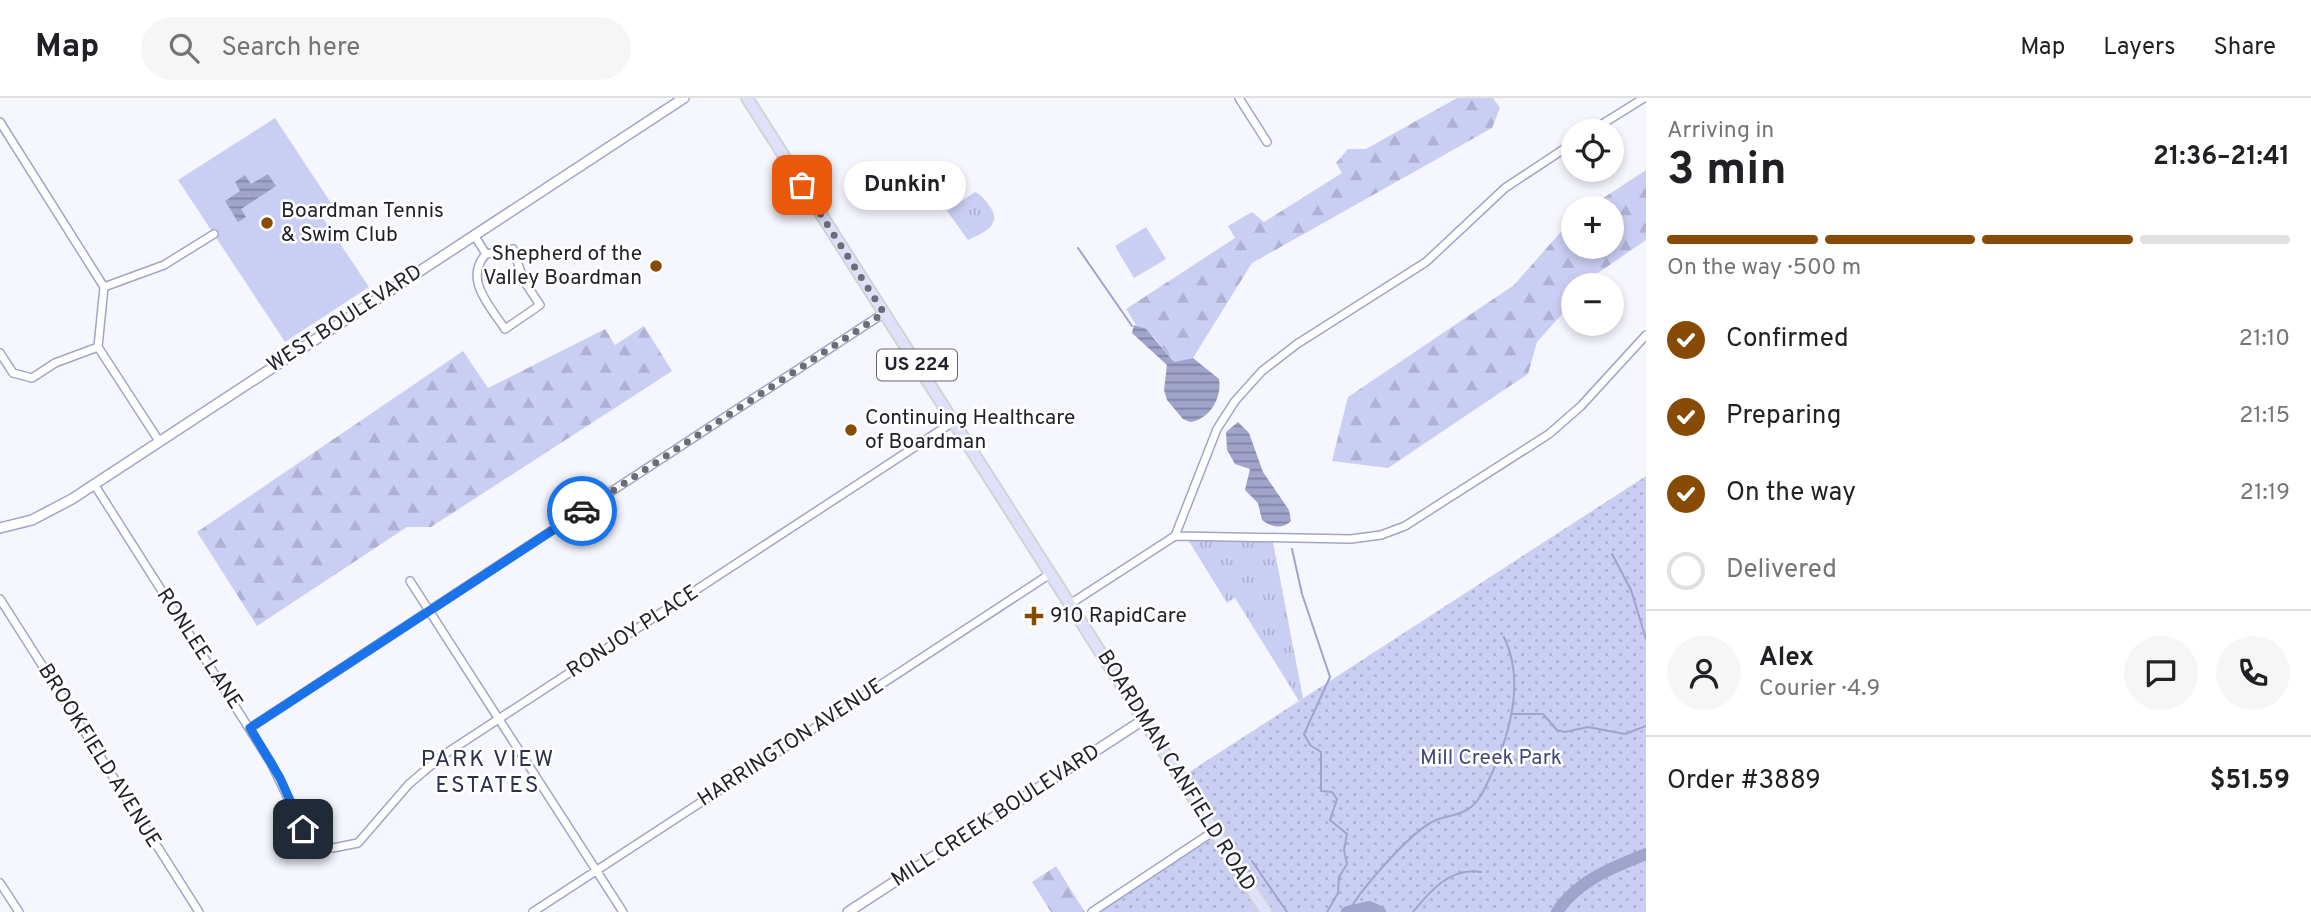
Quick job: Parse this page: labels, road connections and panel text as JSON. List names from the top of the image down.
{
  "streets": {
    "main road": ["US 224", "BOARDMAN CANFIELD ROAD"],
    "street": [
      "WEST BOULEVARD",
      "RONJOY PLACE",
      "RONLEE LANE",
      "HARRINGTON AVENUE",
      "BROOKFIELD AVENUE",
      "MILL CREEK BOULEVARD"
    ]
  },
  "crossings": [
    ["WEST BOULEVARD", "RONLEE LANE"],
    ["RONJOY PLACE", "RONLEE LANE"],
    ["RONJOY PLACE", "BOARDMAN CANFIELD ROAD"],
    ["HARRINGTON AVENUE", "BOARDMAN CANFIELD ROAD"],
    ["BOARDMAN CANFIELD ROAD", "MILL CREEK BOULEVARD"]
  ],
  "districts": ["PARK VIEW ESTATES"],
  "parks": ["Mill Creek Park"],
  "places": {
    "other": [
      "Dunkin'",
      "Boardman Tennis & Swim Club",
      "Shepherd of the Valley Boardman",
      "Continuing Healthcare of Boardman"
    ],
    "health": ["910 RapidCare"]
  },
  "page": {
    "header": "Map",
    "search": "Search here",
    "nav": ["Map", "Layers", "Share"],
    "heading": ["3 min", "Arriving in", "21:36–21:41"],
    "panel": [
      "Alex",
      "Courier · 4.9",
      "Order #3889",
      "$51.59"
    ],
    "map_buttons": ["+", "−"],
    "bubble": "Dunkin'",
    "bar": "On the way · 500 m",
    "list": [
      ["Confirmed", "21:10"],
      ["Preparing", "21:15"],
      ["On the way", "21:19"],
      "Delivered"
    ]
  }
}
